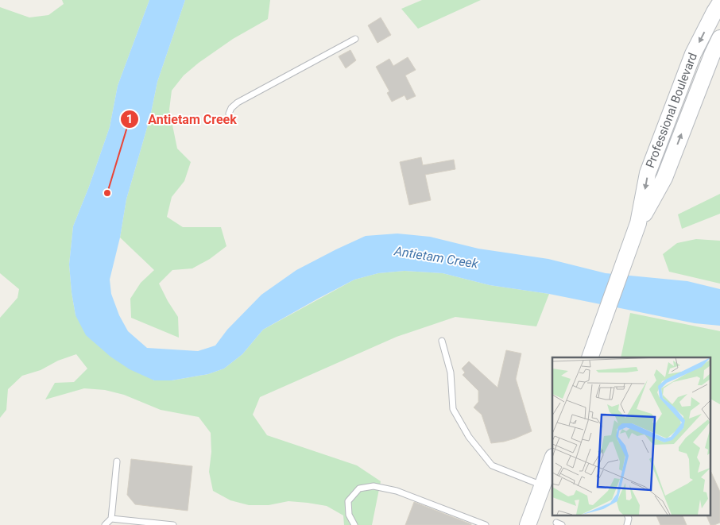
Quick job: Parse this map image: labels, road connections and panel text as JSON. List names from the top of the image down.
{
  "streets": {
    "street": ["Professional Boulevard"]
  },
  "water": ["Antietam Creek"],
  "places": ["Antietam Creek"]
}
